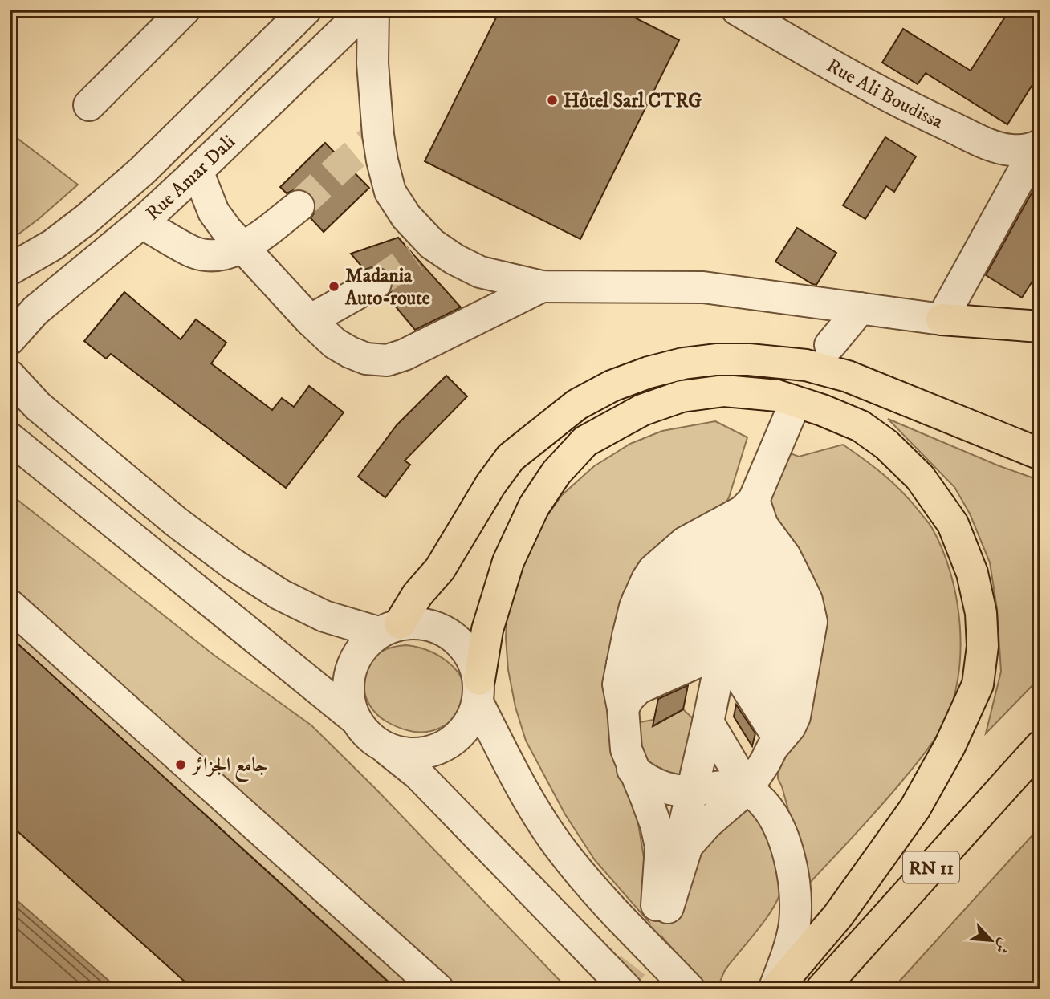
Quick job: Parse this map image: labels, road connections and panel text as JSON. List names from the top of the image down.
{
  "streets": {
    "highway": ["RN 11"],
    "street": ["Rue Ali Boudissa", "Rue Amar Dali"]
  },
  "places": ["Hôtel Sarl CTRG", "Madania Auto-route", "جامع الجزائر"],
  "north": "bottom right"
}
